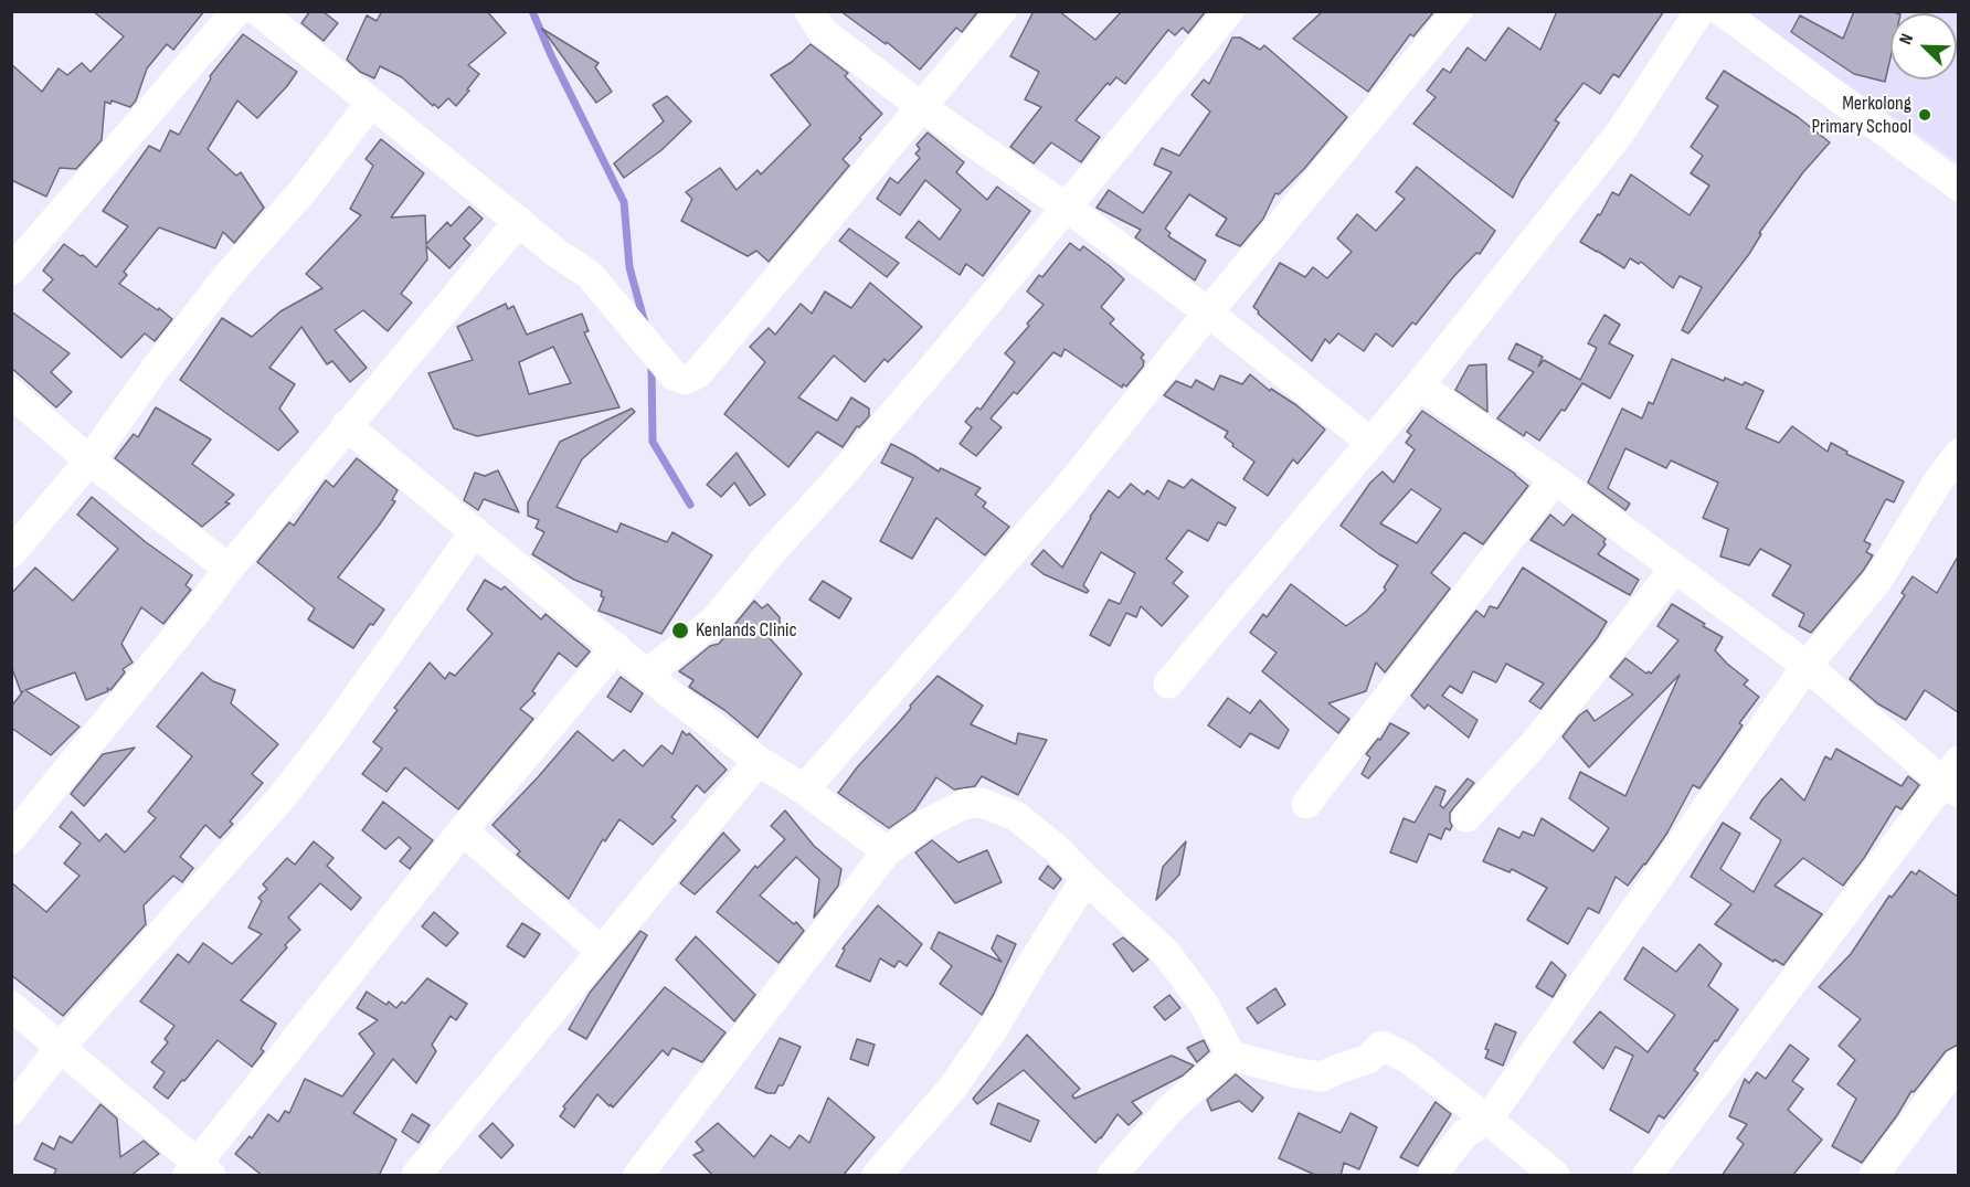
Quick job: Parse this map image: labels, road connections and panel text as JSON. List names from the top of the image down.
{
  "places": ["Merkolong Primary School", "Kenlands Clinic"],
  "north": "top left"
}
